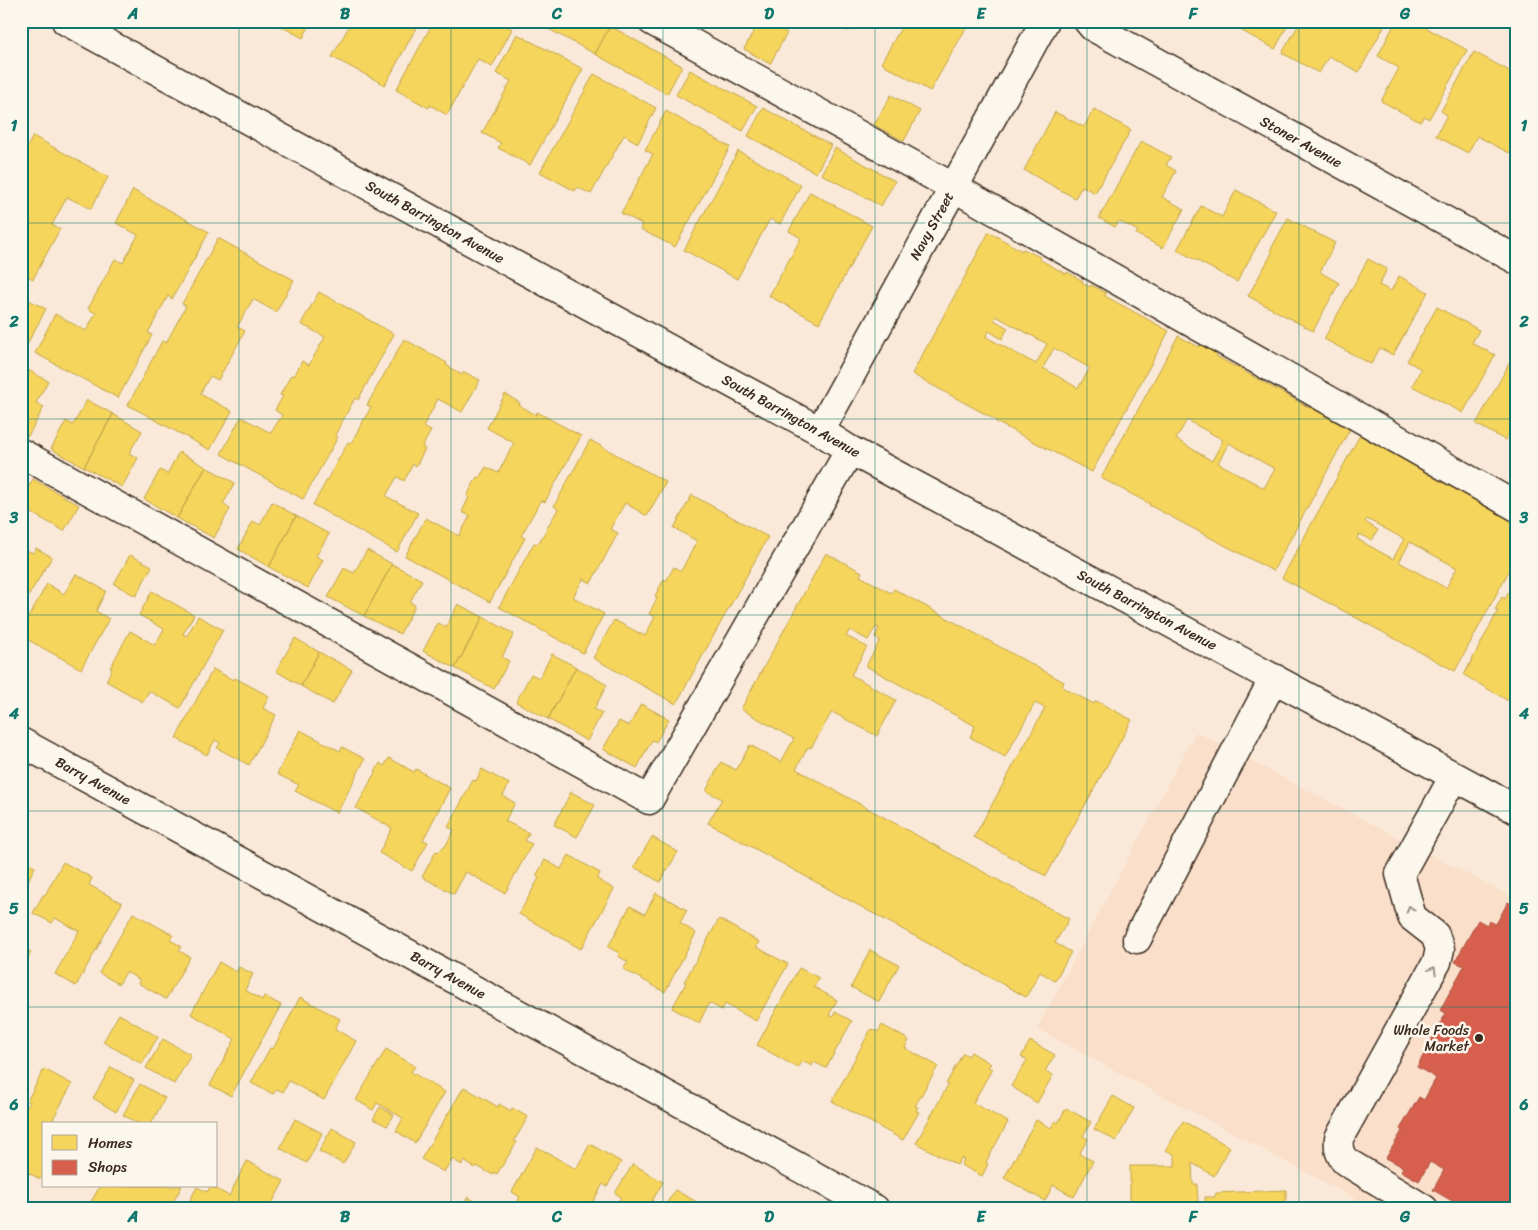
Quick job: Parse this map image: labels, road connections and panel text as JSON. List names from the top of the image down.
{
  "streets": {
    "street": [
      "Stoner Avenue",
      "South Barrington Avenue",
      "Navy Street",
      "Barry Avenue"
    ]
  },
  "crossings": [
    ["South Barrington Avenue", "Navy Street"]
  ],
  "places": ["Whole Foods Market"],
  "legend": ["Homes", "Shops"],
  "grid": {
    "columns": [
      "A",
      "B",
      "C",
      "D",
      "E",
      "F",
      "G"
    ],
    "rows": [
      "1",
      "2",
      "3",
      "4",
      "5",
      "6"
    ]
  }
}
